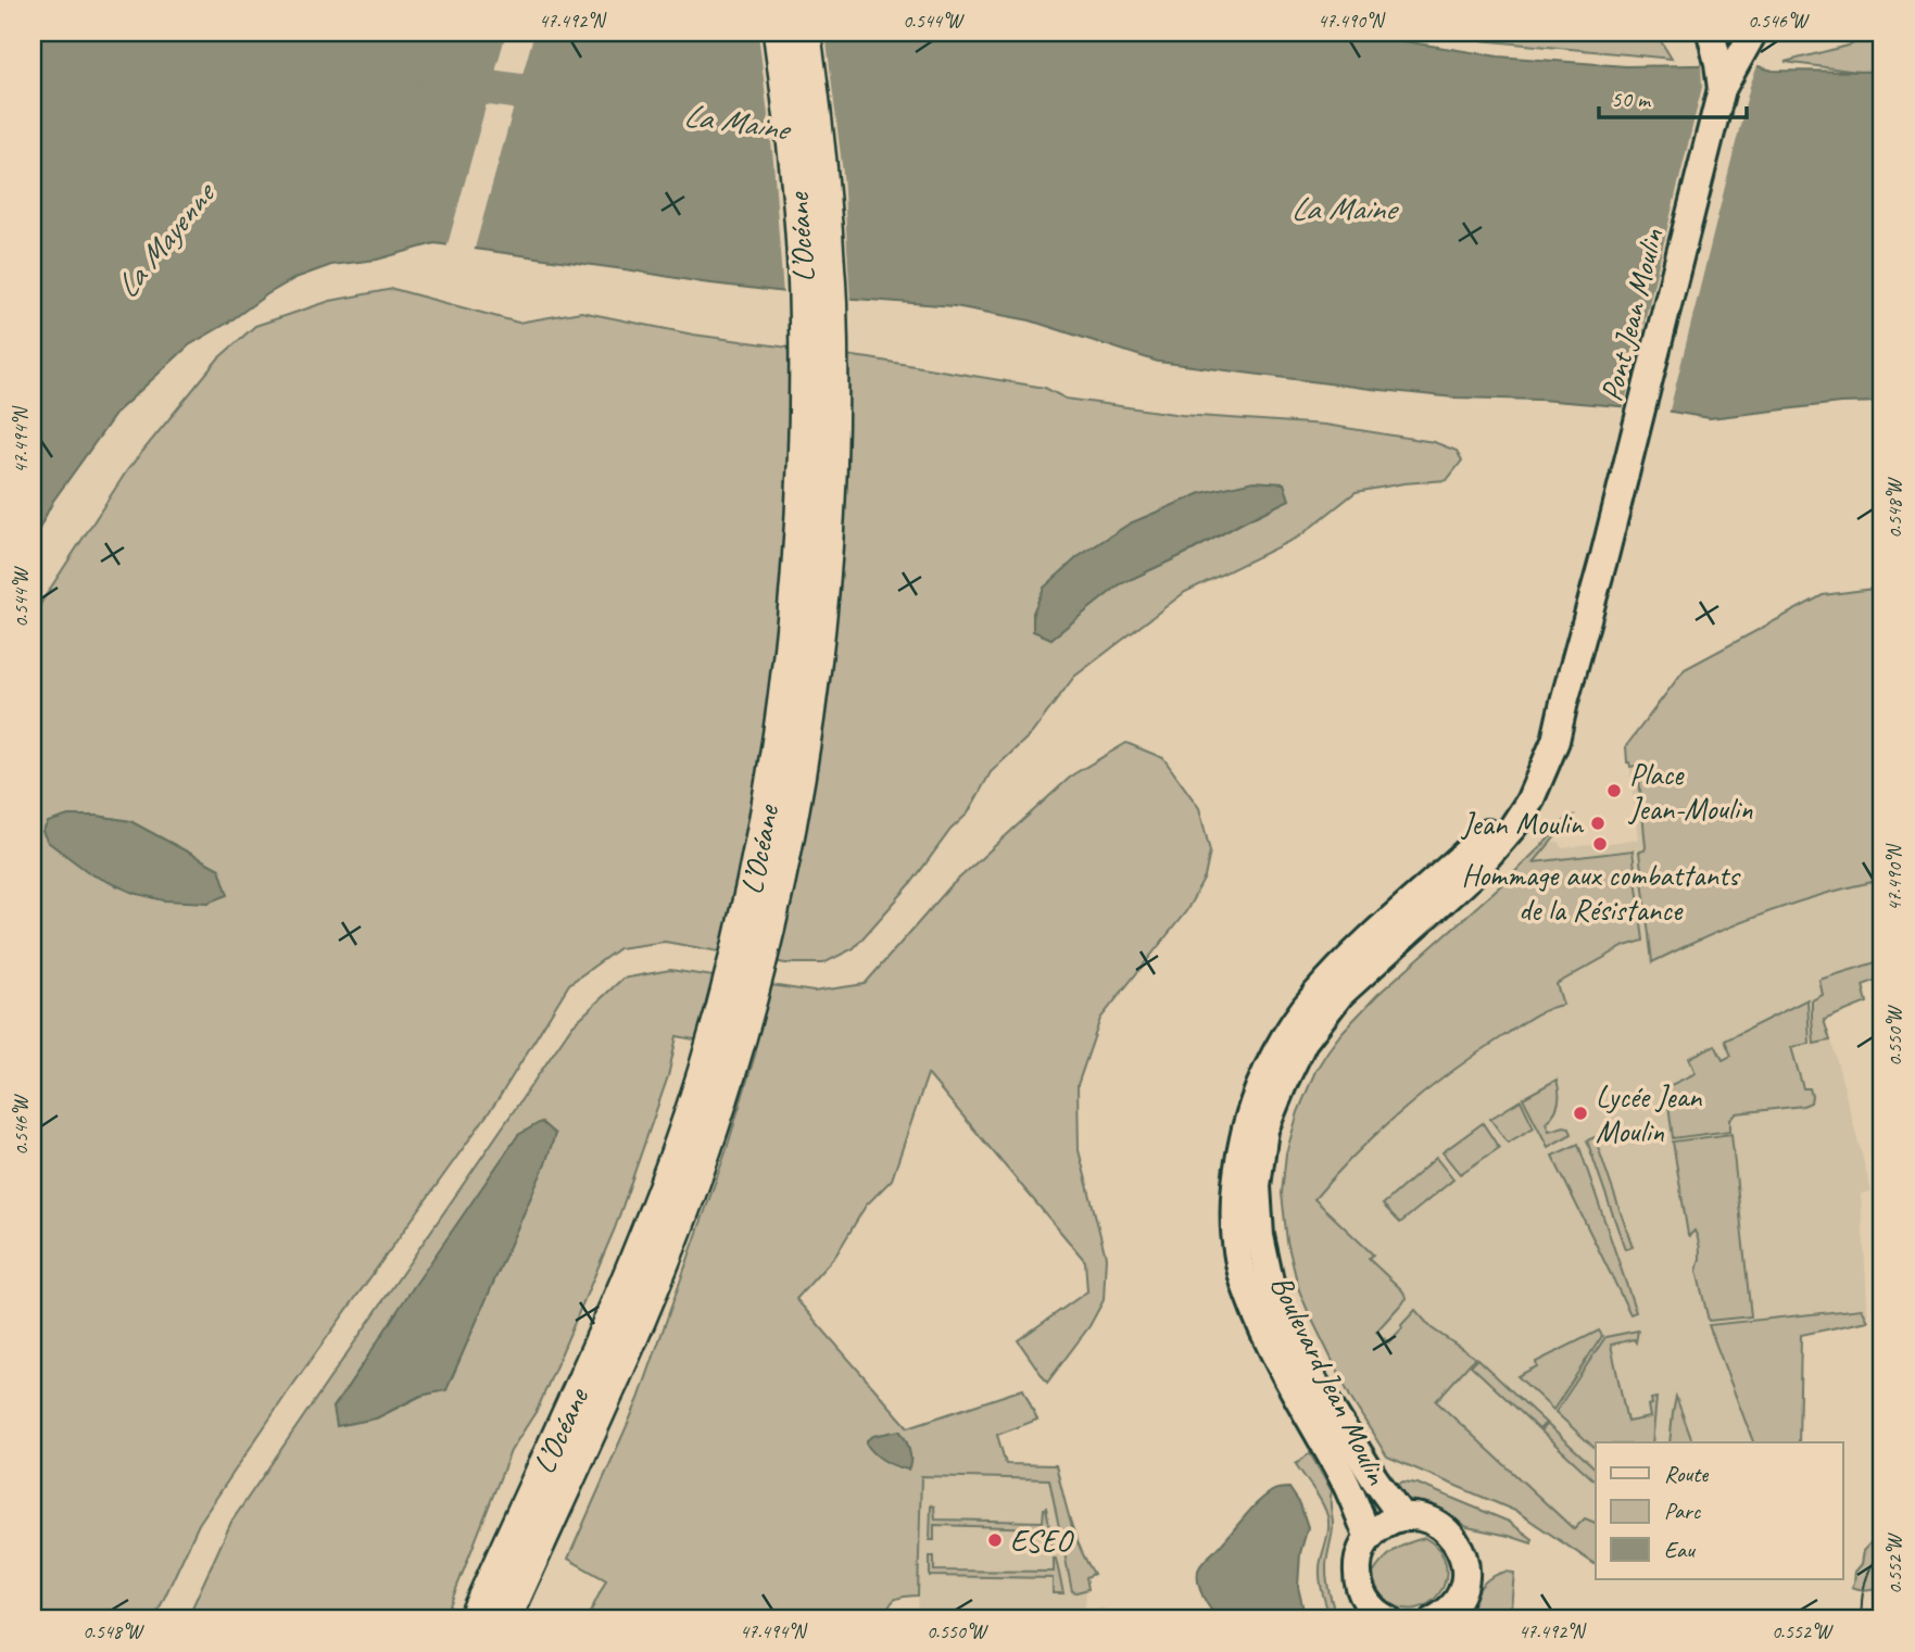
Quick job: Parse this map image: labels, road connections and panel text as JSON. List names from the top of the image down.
{
  "streets": {
    "highway": ["L’Océane"],
    "main road": ["Pont Jean Moulin", "Boulevard Jean Moulin"]
  },
  "crossings": [
    ["Pont Jean Moulin", "Boulevard Jean Moulin"]
  ],
  "water": ["La Maine", "La Mayenne"],
  "places": [
    "Place Jean-Moulin",
    "Jean Moulin",
    "Hommage aux combattants de la Résistance",
    "Lycée Jean Moulin",
    "ESEO"
  ],
  "legend": ["Route", "Parc", "Eau"],
  "scale_bar": "50 m",
  "coordinates": [
    "47.492°N",
    "0.544°W",
    "47.490°N",
    "0.546°W",
    "47.494°N",
    "0.548°W",
    "0.550°W",
    "0.552°W"
  ]
}
